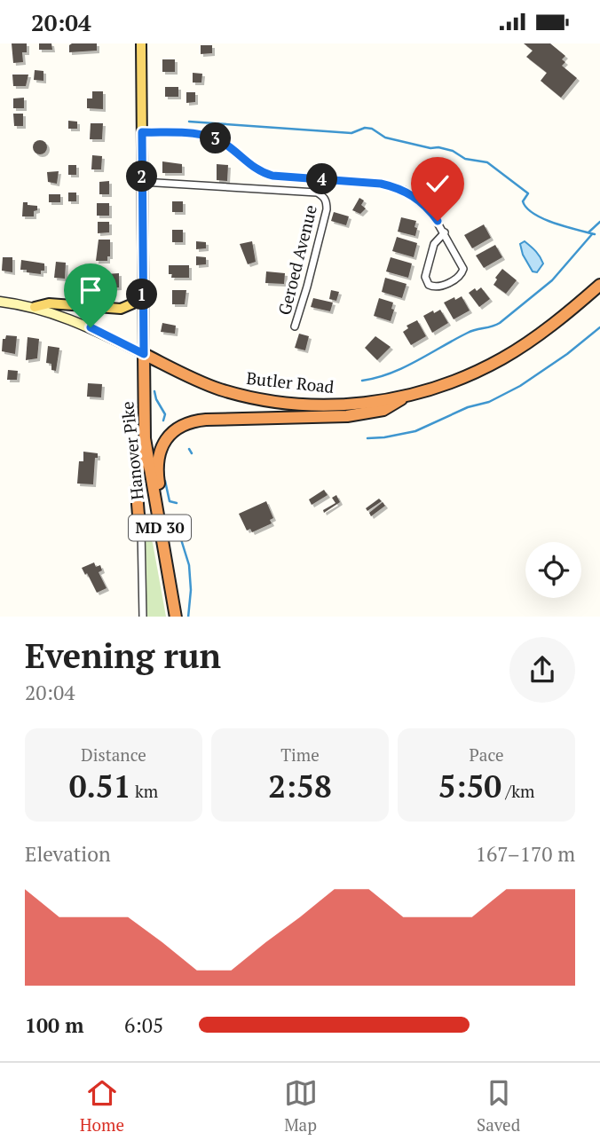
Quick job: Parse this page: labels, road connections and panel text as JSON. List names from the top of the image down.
{
  "streets": {
    "highway": ["Butler Road", "Hanover Pike", "MD 30"],
    "street": ["Geroed Avenue"]
  },
  "crossings": [
    ["Geroed Avenue", "MD 30"],
    ["Butler Road", "Hanover Pike"],
    ["Butler Road", "MD 30"],
    ["Hanover Pike", "MD 30"]
  ],
  "page": {
    "status": "20:04",
    "pins": [
      "3",
      "2",
      "4",
      "1"
    ],
    "heading": ["Evening run", "20:04"],
    "stats": [
      ["Distance", "0.51 km"],
      ["Time", "2:58"],
      ["Pace", "5:50 /km"]
    ],
    "chart": ["Elevation", "167–170 m"],
    "list": [
      {
        "name": "100 m",
        "note": "6:05"
      }
    ],
    "tabs": ["Home", "Map", "Saved"]
  }
}
